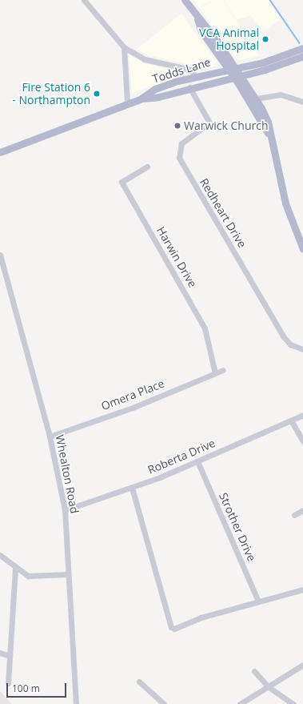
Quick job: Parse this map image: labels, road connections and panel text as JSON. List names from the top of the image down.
{
  "streets": {
    "main road": ["Todds Lane"],
    "street": [
      "Redheart Drive",
      "Harwin Drive",
      "Omera Place",
      "Roberta Drive",
      "Whealton Road",
      "Strother Drive"
    ]
  },
  "crossings": [
    ["Todds Lane", "Redheart Drive"],
    ["Harwin Drive", "Omera Place"],
    ["Omera Place", "Whealton Road"],
    ["Roberta Drive", "Whealton Road"],
    ["Roberta Drive", "Strother Drive"]
  ],
  "places": ["VCA Animal Hospital", "Fire Station 6 - Northampton", "Warwick Church"],
  "scale_bar": "100 m"
}
